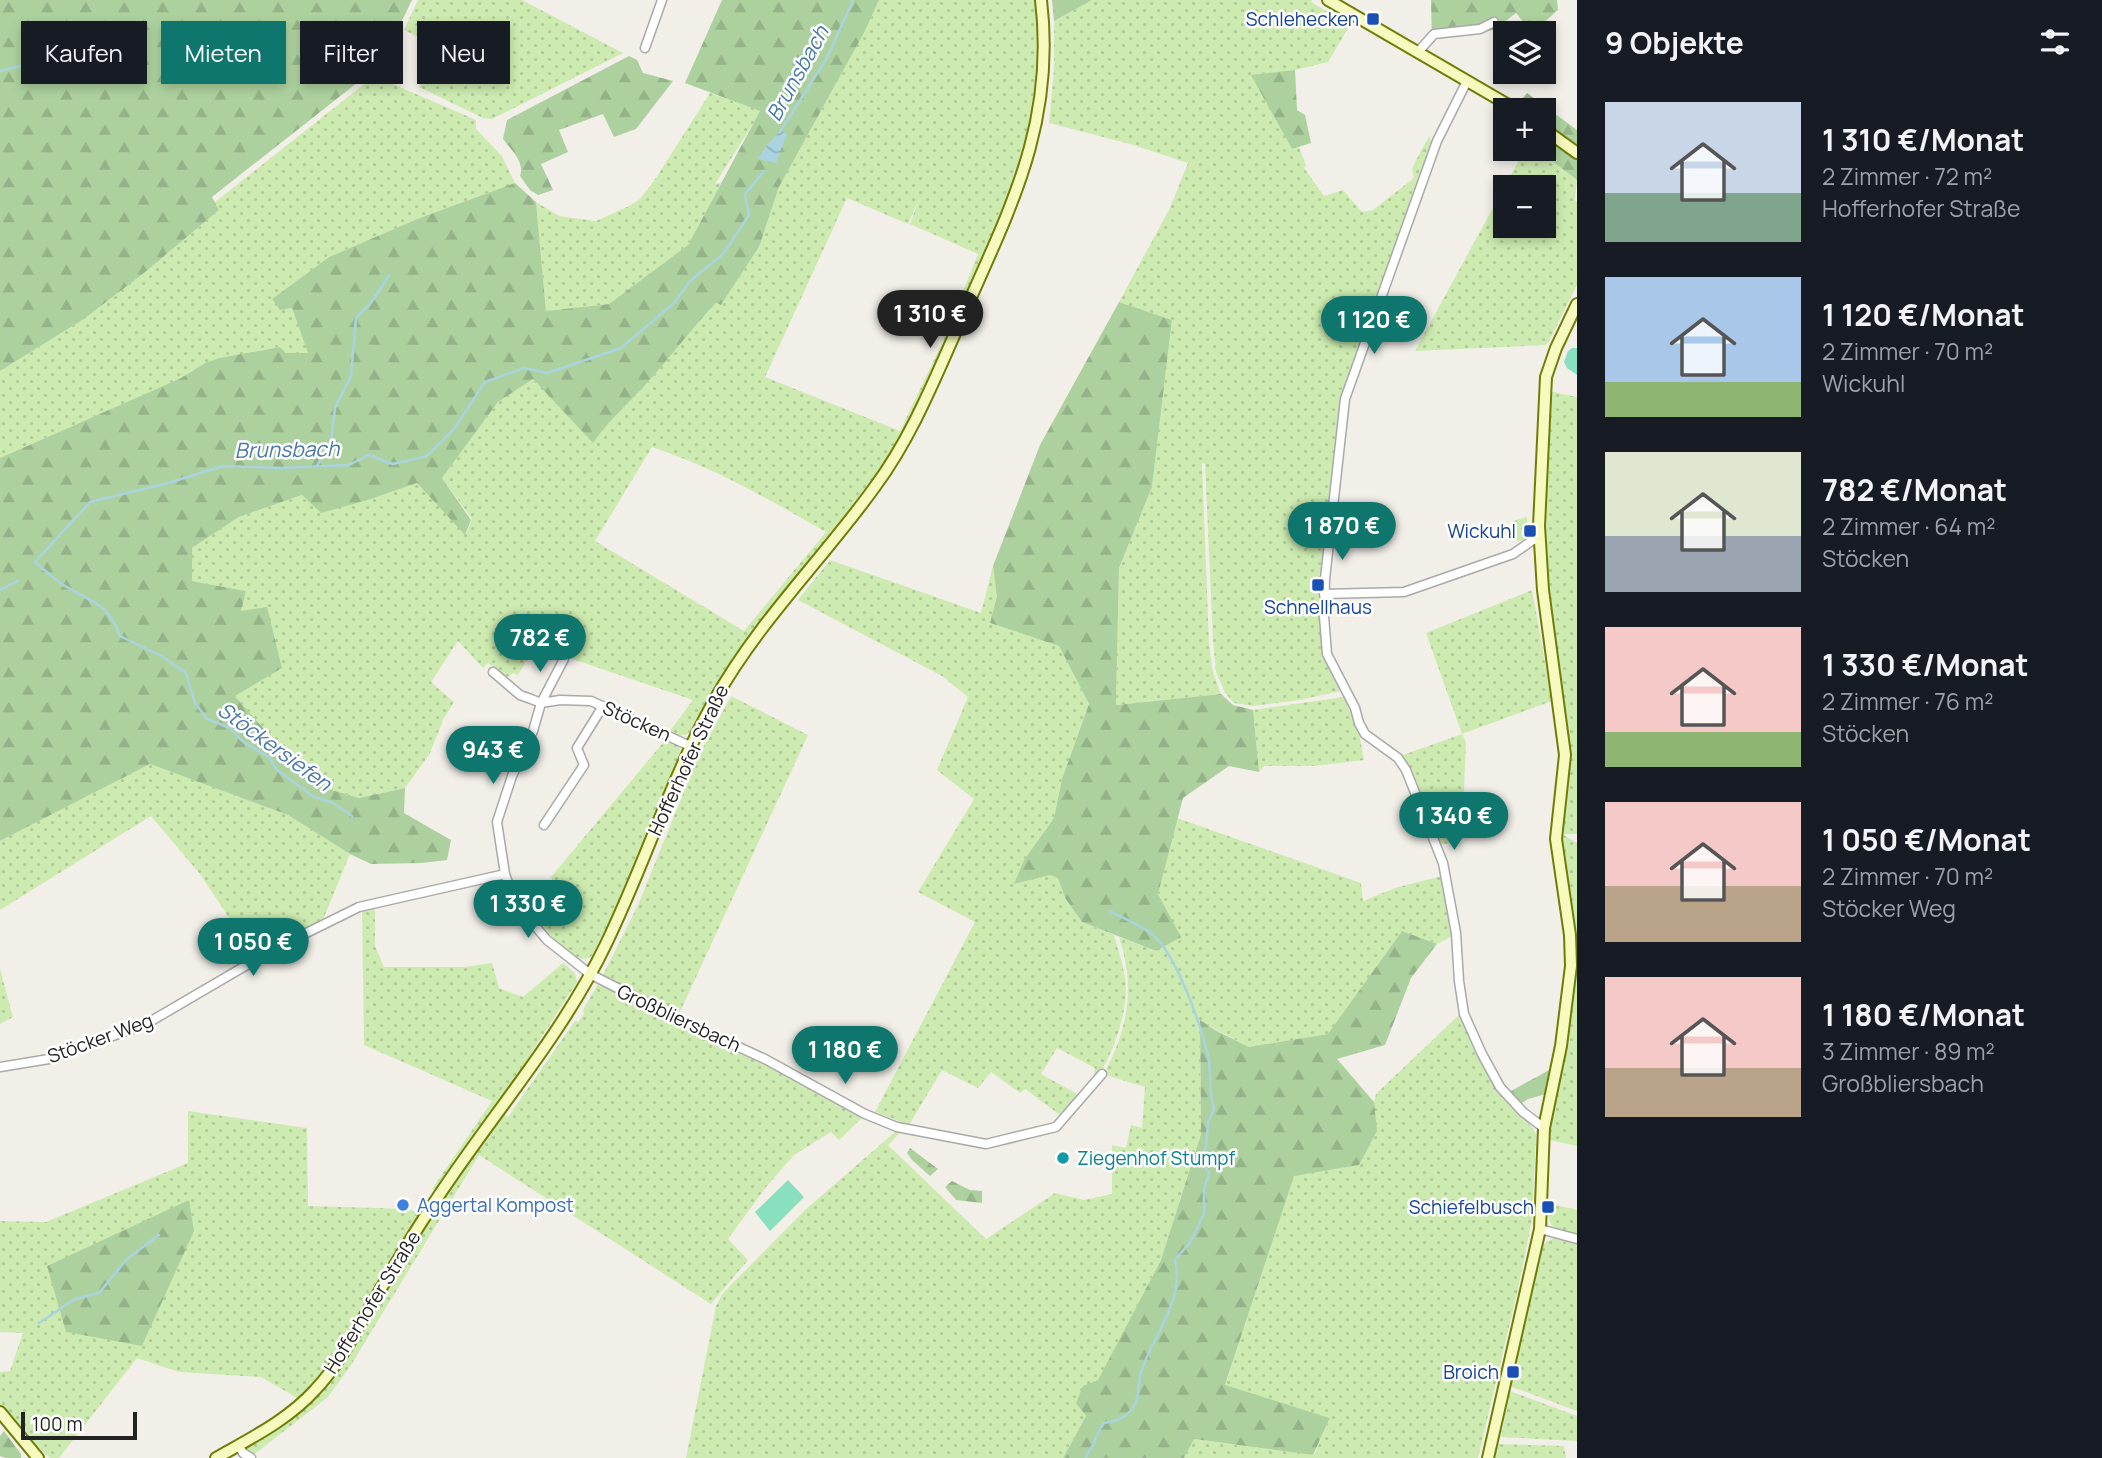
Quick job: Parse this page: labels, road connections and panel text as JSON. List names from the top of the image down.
{
  "streets": {
    "street": [
      "Stöcken",
      "Hofferhofer Straße",
      "Großbliersbach",
      "Stöcker Weg"
    ]
  },
  "crossings": [
    ["Stöcken", "Hofferhofer Straße"],
    ["Hofferhofer Straße", "Großbliersbach"]
  ],
  "water": ["Brunsbach", "Stöckersiefen"],
  "places": {
    "transit": [
      "Schlehecken",
      "Wickuhl",
      "Schnellhaus",
      "Schiefelbusch",
      "Broich"
    ],
    "other": ["Ziegenhof Stumpf", "Aggertal Kompost"]
  },
  "scale_bar": "100 m",
  "page": {
    "heading": "9 Objekte",
    "map_buttons": ["+", "−"],
    "chip": [
      "Kaufen",
      "Mieten",
      "Filter",
      "Neu"
    ],
    "list": [
      {
        "name": "1 310 €/Monat",
        "note": "2 Zimmer · 72 m² · Hofferhofer Straße"
      },
      {
        "name": "1 120 €/Monat",
        "note": "2 Zimmer · 70 m² · Wickuhl"
      },
      {
        "name": "782 €/Monat",
        "note": "2 Zimmer · 64 m² · Stöcken"
      },
      {
        "name": "1 330 €/Monat",
        "note": "2 Zimmer · 76 m² · Stöcken"
      },
      {
        "name": "1 050 €/Monat",
        "note": "2 Zimmer · 70 m² · Stöcker Weg"
      },
      {
        "name": "1 180 €/Monat",
        "note": "3 Zimmer · 89 m² · Großbliersbach"
      }
    ],
    "price": [
      "1 310 €",
      "1 120 €",
      "1 870 €",
      "782 €",
      "943 €",
      "1 340 €",
      "1 330 €",
      "1 050 €",
      "1 180 €"
    ],
    "scale": "100 m"
  }
}
